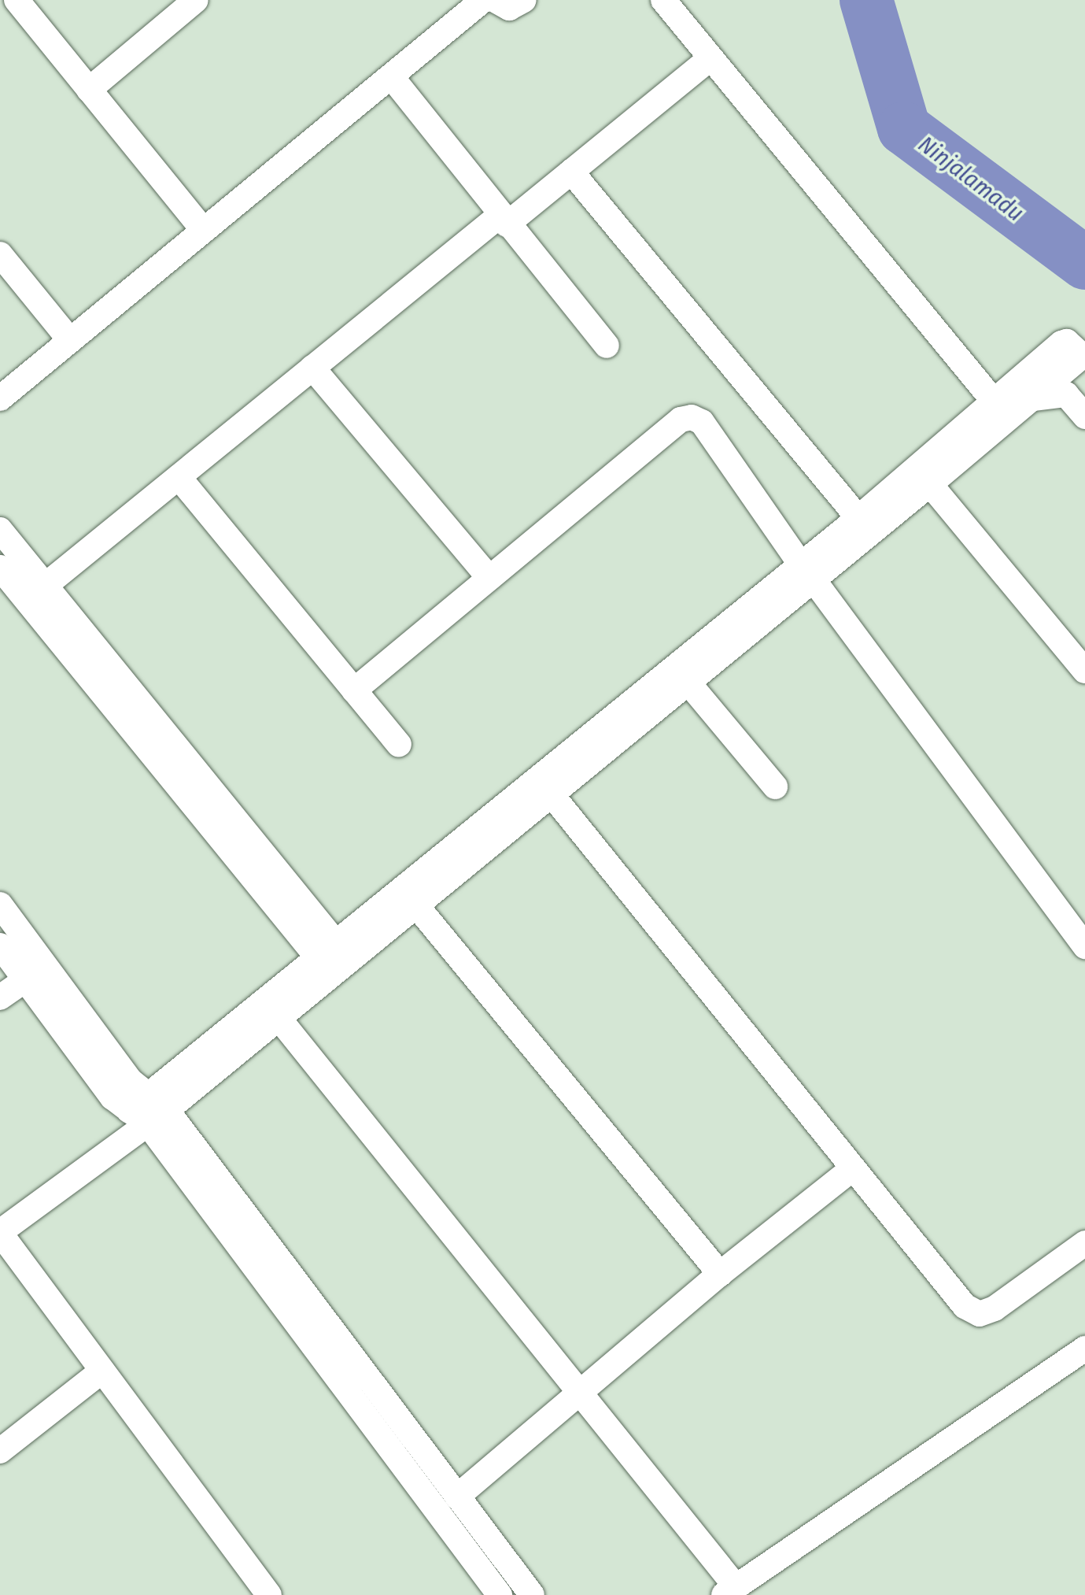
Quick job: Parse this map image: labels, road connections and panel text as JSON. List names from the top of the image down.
{
  "water": ["Ninjalamadu"]
}
